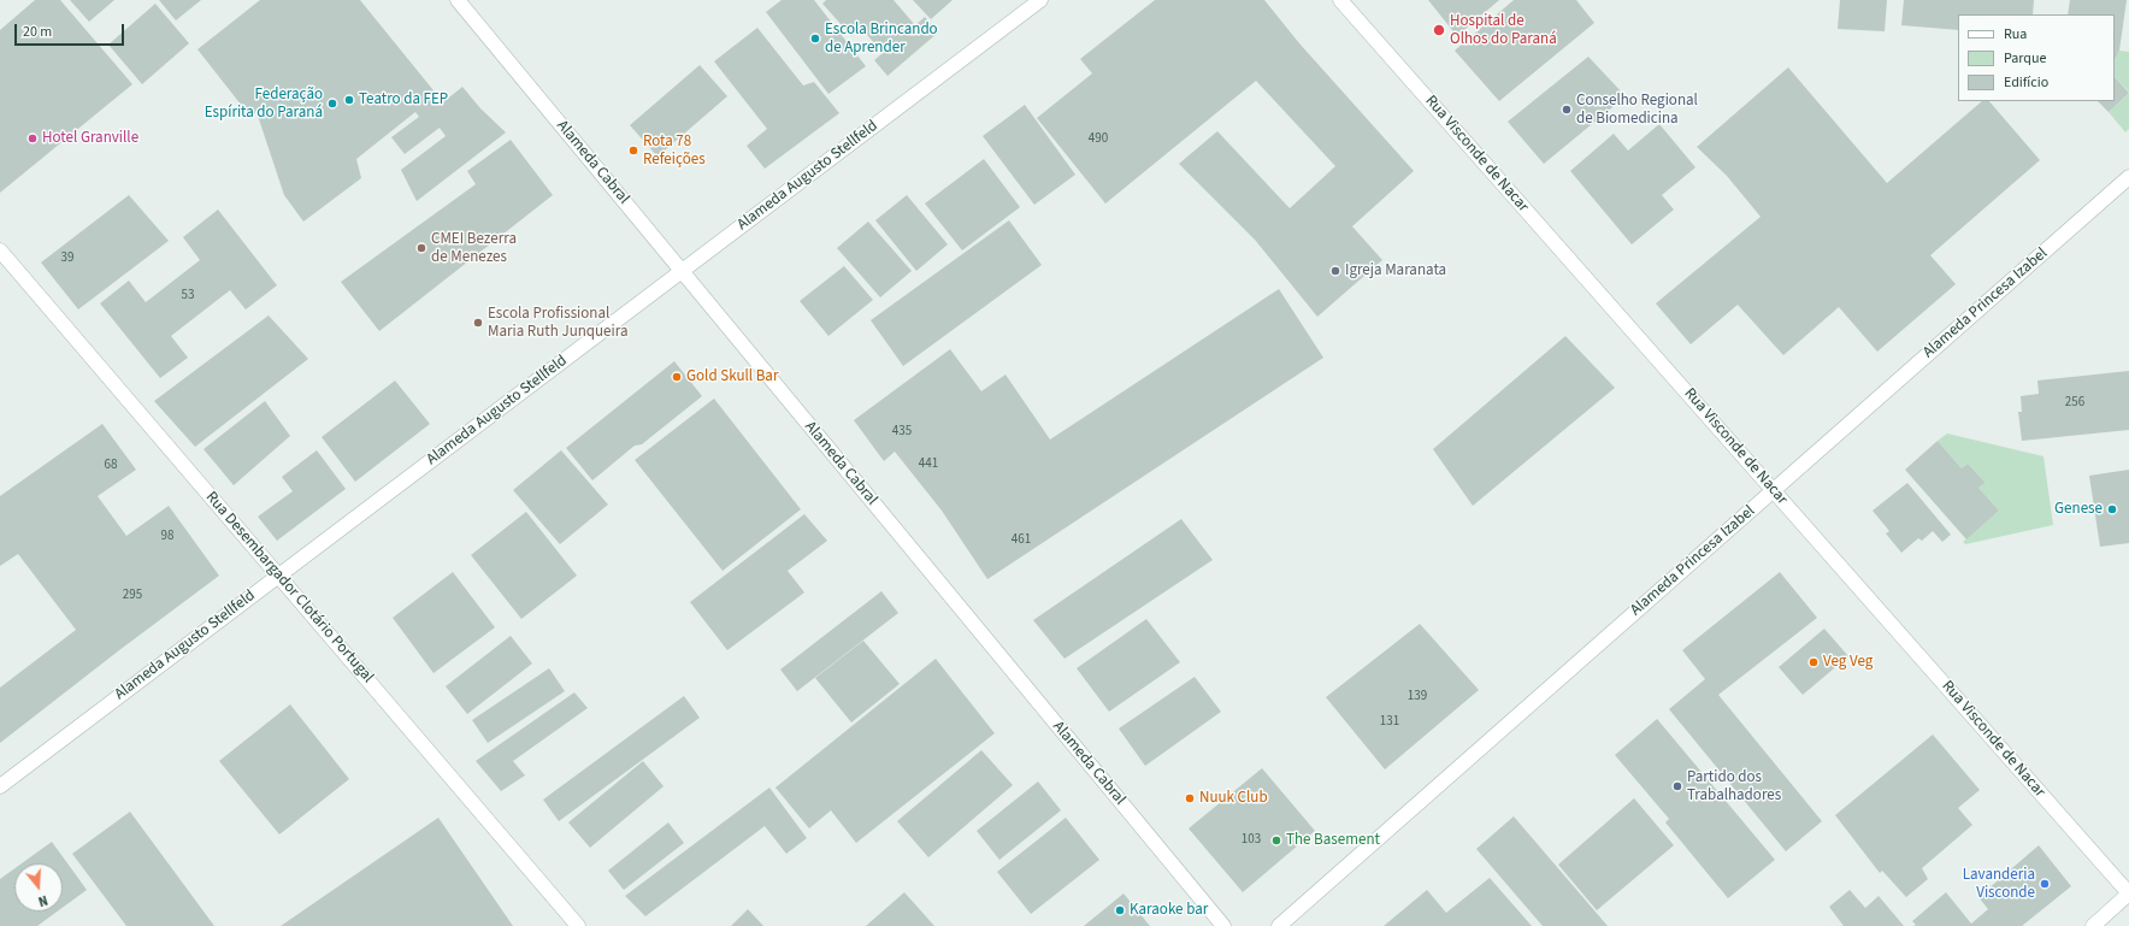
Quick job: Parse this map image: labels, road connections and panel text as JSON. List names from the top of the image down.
{
  "streets": {
    "street": [
      "Rua Visconde de Nacar",
      "Alameda Cabral",
      "Alameda Augusto Stellfeld",
      "Alameda Princesa Izabel",
      "Rua Desembargador Clotário Portugal"
    ]
  },
  "crossings": [
    ["Rua Visconde de Nacar", "Alameda Princesa Izabel"],
    ["Alameda Cabral", "Alameda Augusto Stellfeld"],
    ["Alameda Augusto Stellfeld", "Rua Desembargador Clotário Portugal"]
  ],
  "places": [
    "Hospital de Olhos do Paraná",
    "Escola Brincando de Aprender",
    "Teatro da FEP",
    "Federação Espírita do Paraná",
    "Conselho Regional de Biomedicina",
    "Hotel Granville",
    "Rota 78 Refeições",
    "CMEI Bezerra de Menezes",
    "Igreja Maranata",
    "Escola Profissional Maria Ruth Junqueira",
    "Gold Skull Bar",
    "Genese",
    "Veg Veg",
    "Partido dos Trabalhadores",
    "Nuuk Club",
    "The Basement",
    "Lavanderia Visconde",
    "Karaoke bar"
  ],
  "house_numbers": [
    "490",
    "39",
    "53",
    "256",
    "435",
    "441",
    "68",
    "98",
    "461",
    "295",
    "139",
    "131",
    "103"
  ],
  "legend": ["Rua", "Parque", "Edifício"],
  "scale_bar": "20 m",
  "north": "bottom"
}
